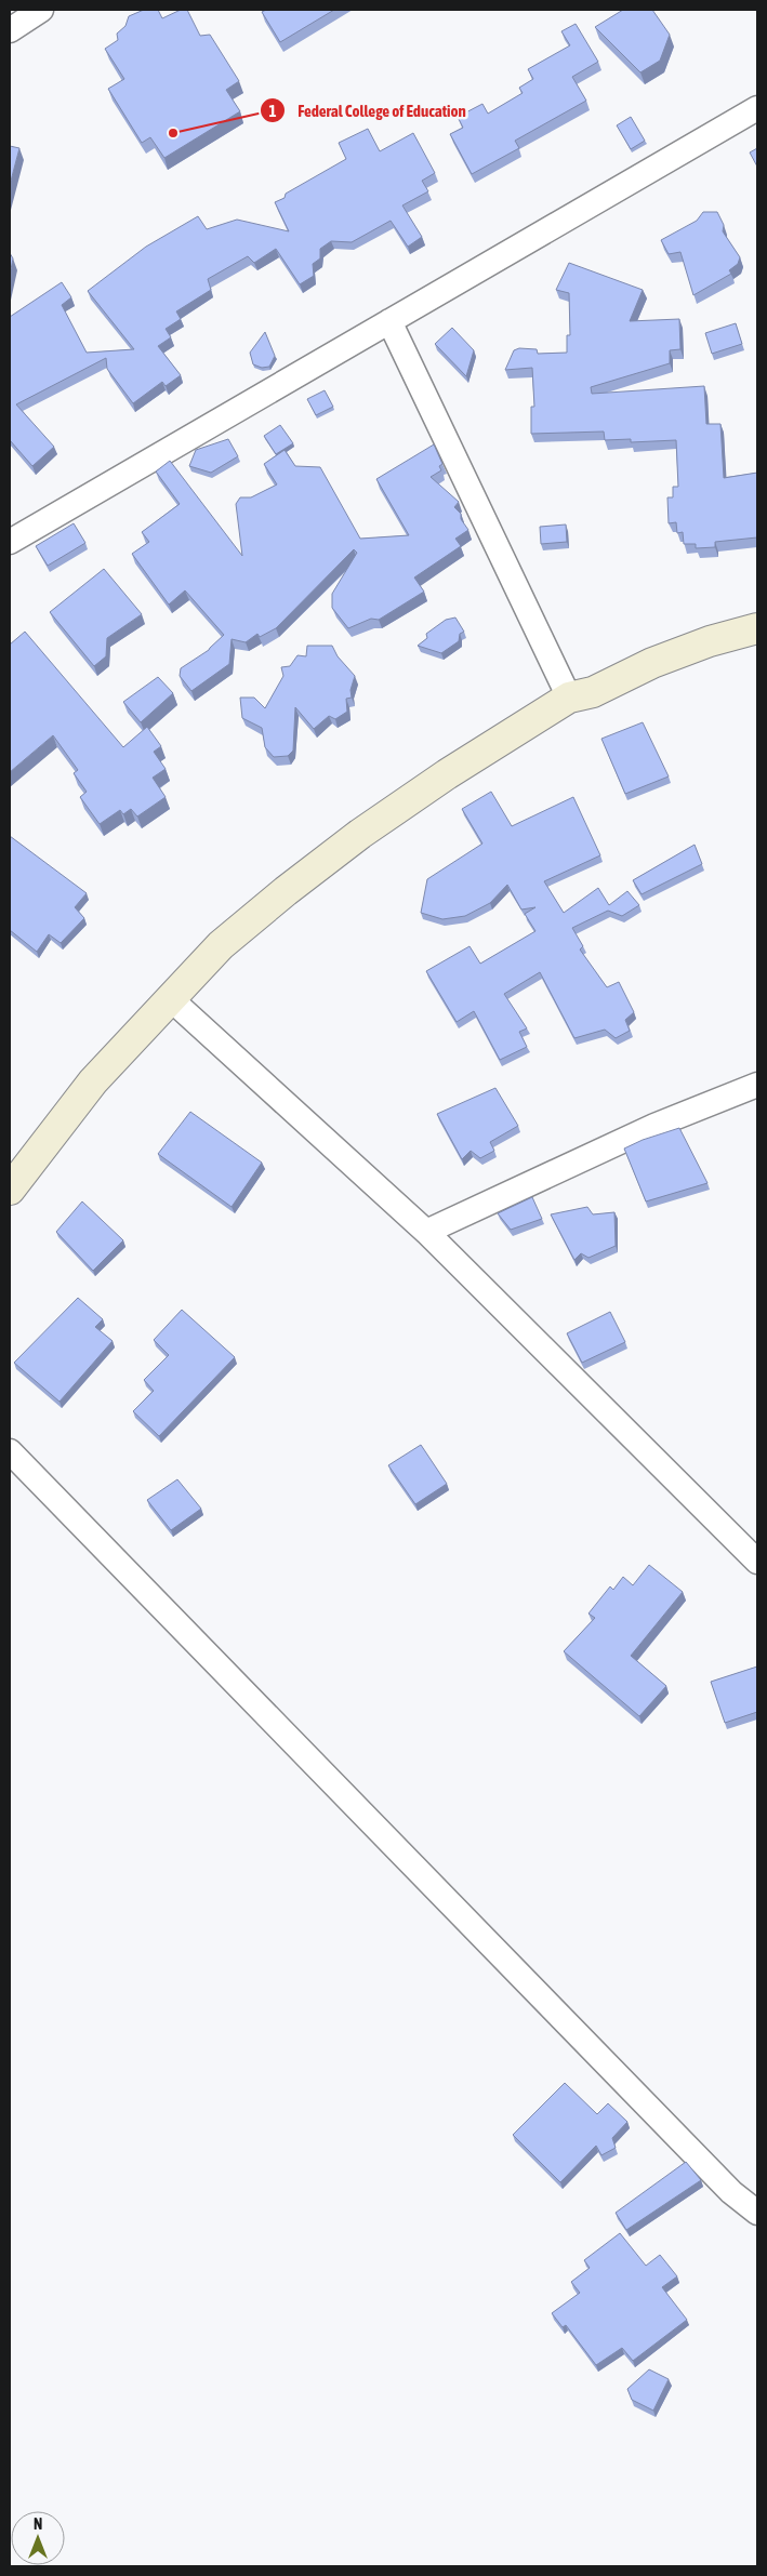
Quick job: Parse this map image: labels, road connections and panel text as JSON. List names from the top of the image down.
{
  "places": ["Federal College of Education"],
  "north": "top"
}
